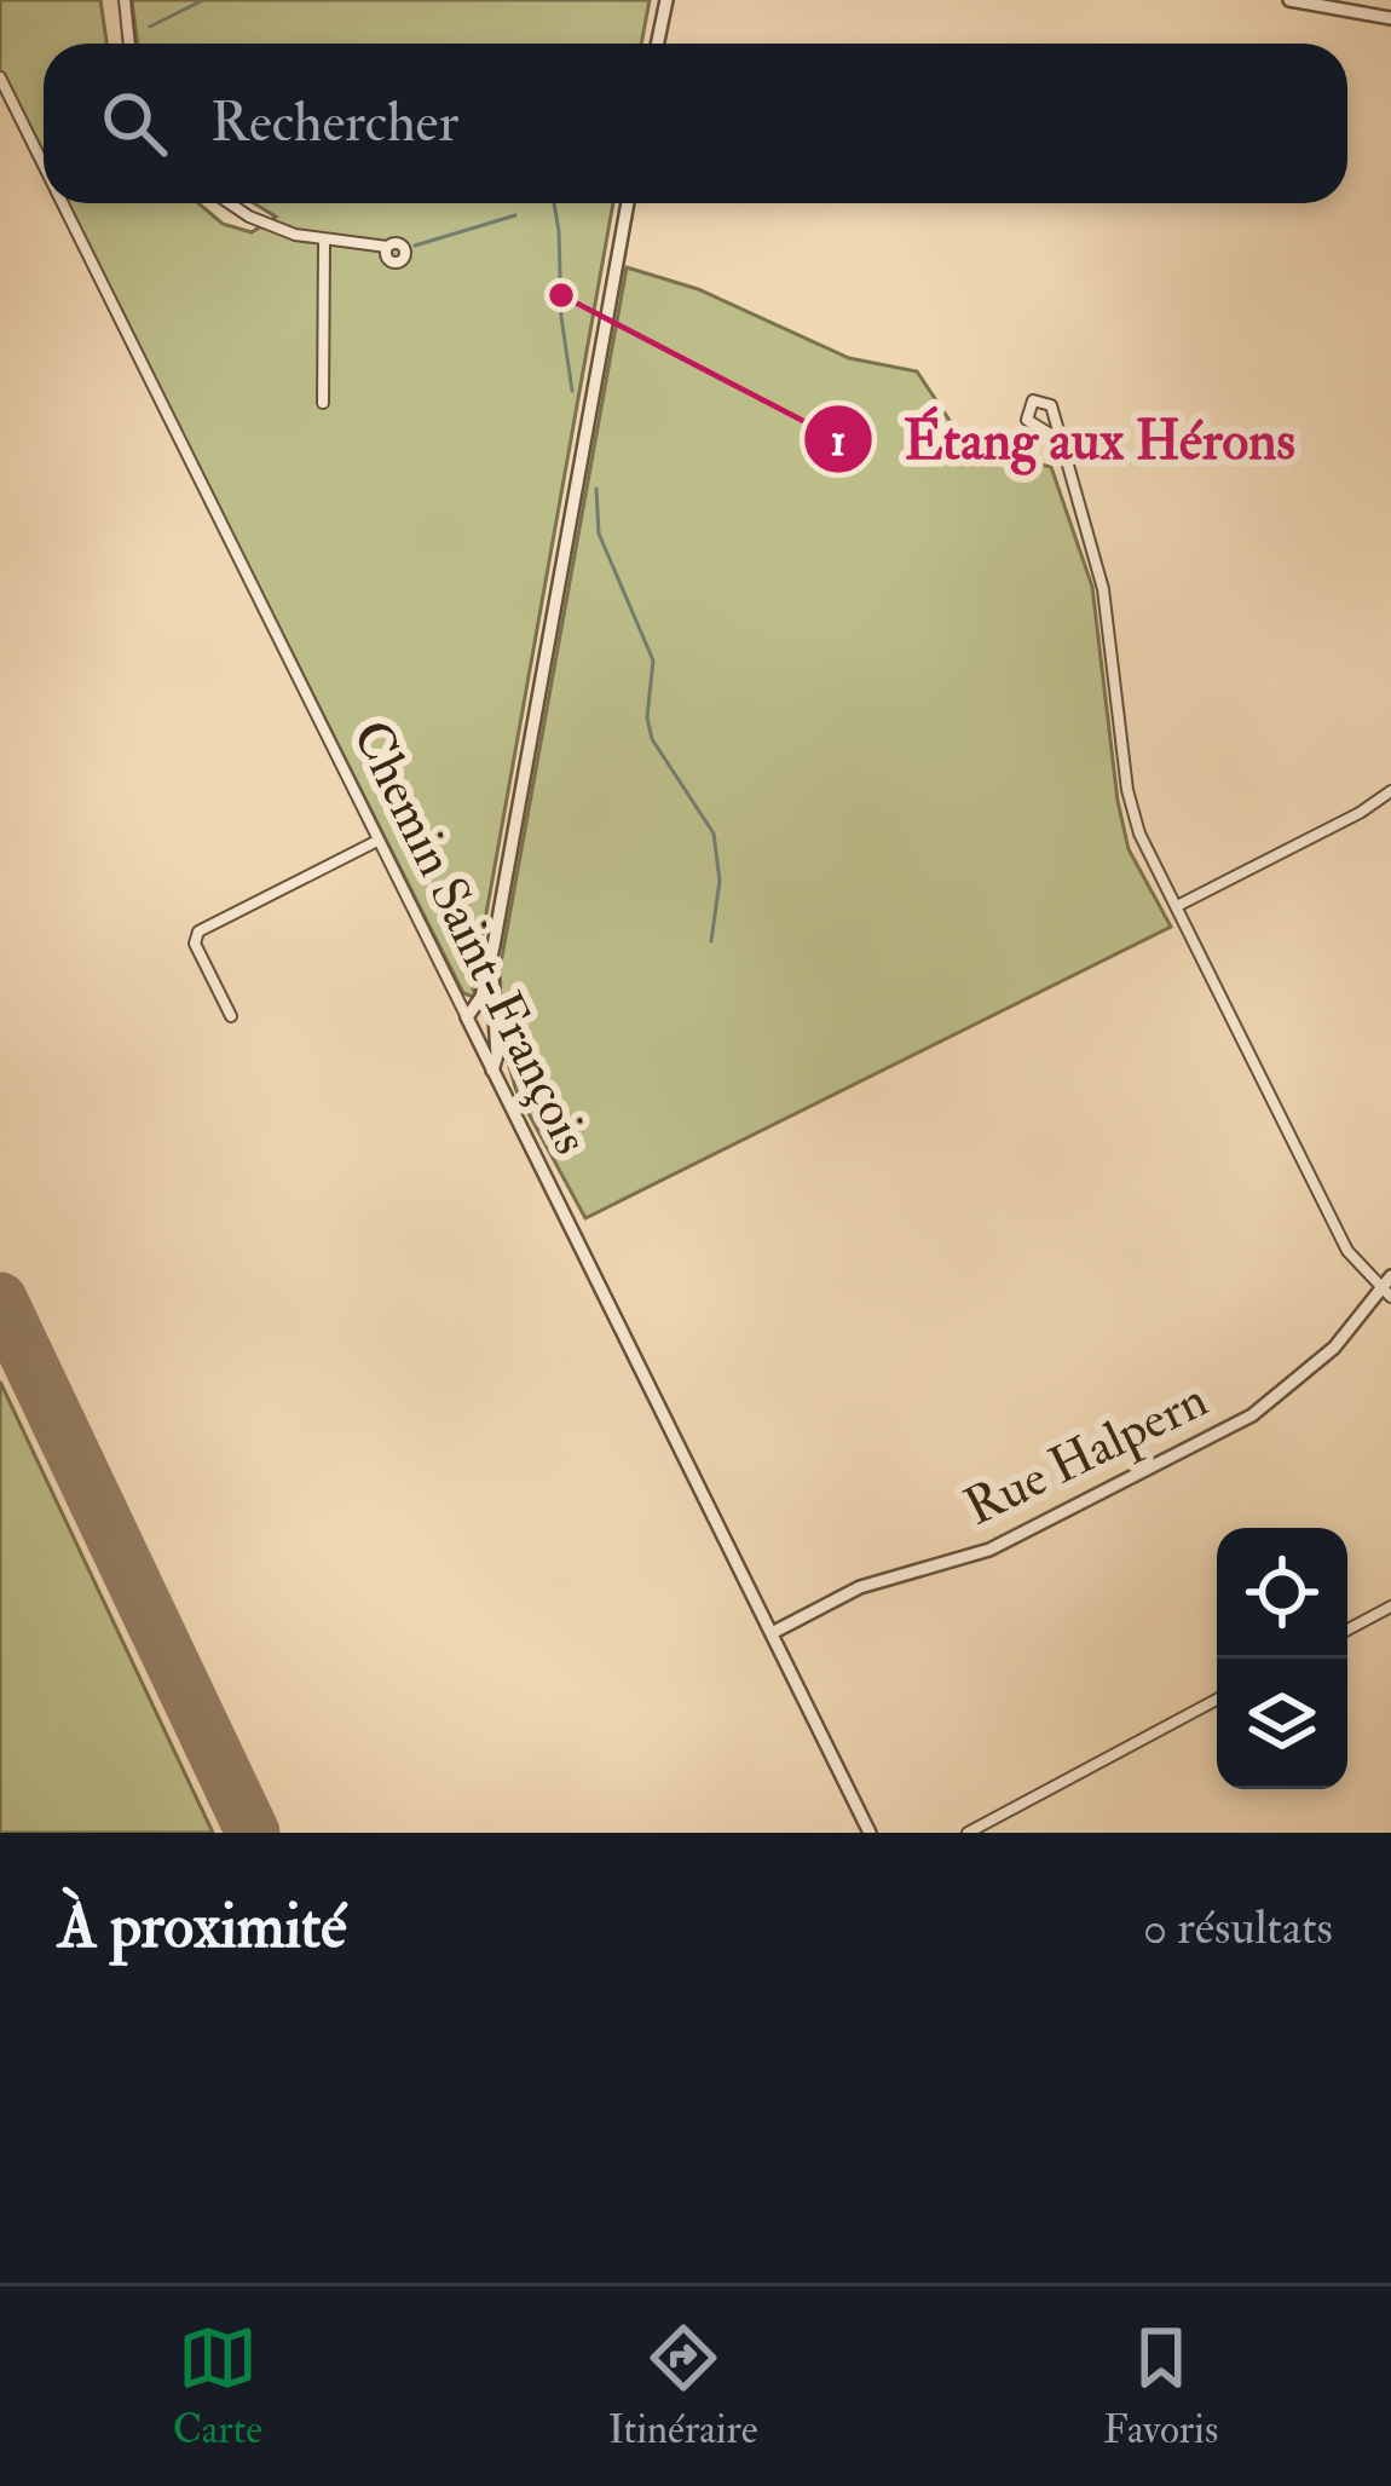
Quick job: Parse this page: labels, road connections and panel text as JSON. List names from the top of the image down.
{
  "streets": {
    "street": ["Chemin Saint-François", "Rue Halpern"]
  },
  "crossings": [
    ["Chemin Saint-François", "Rue Halpern"]
  ],
  "places": ["Étang aux Hérons"],
  "page": {
    "search": "Rechercher",
    "heading": ["À proximité", "0 résultats"],
    "nav": ["Carte", "Itinéraire", "Favoris"]
  }
}
